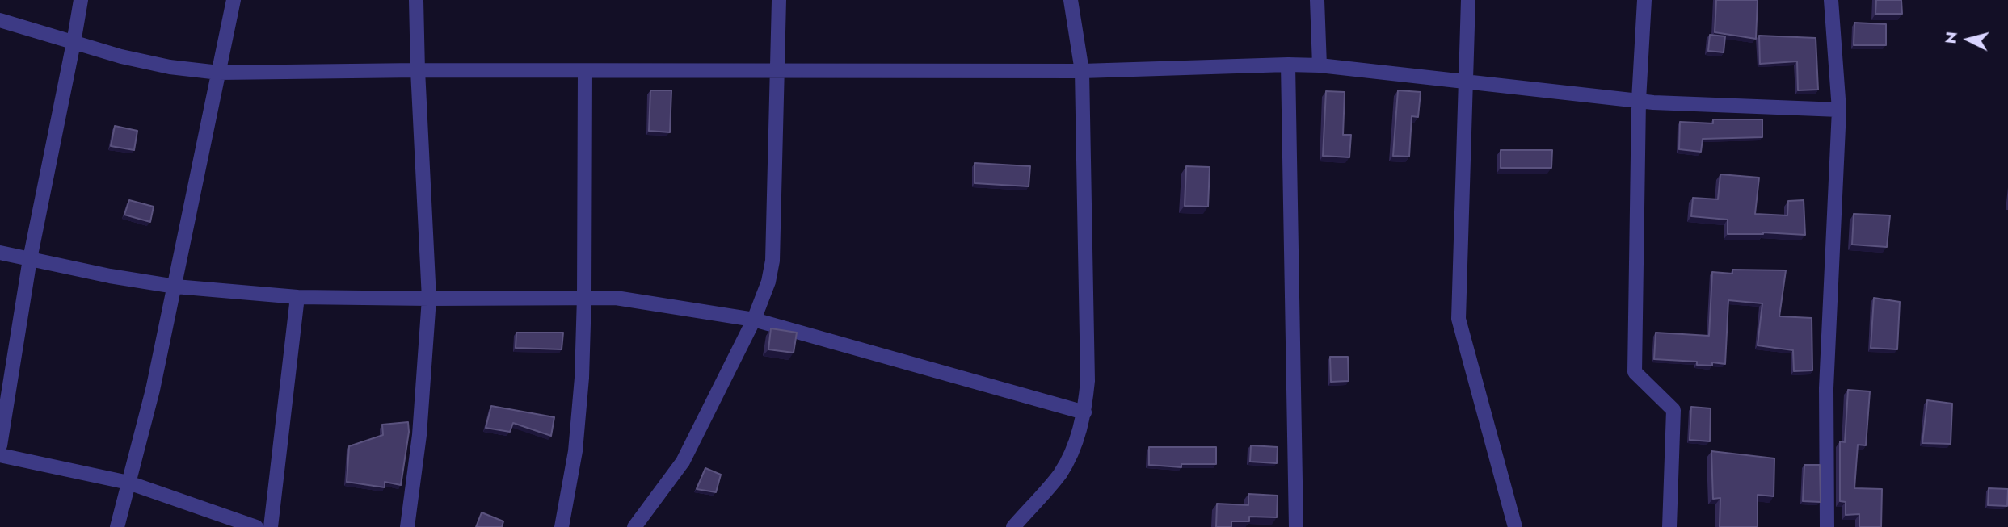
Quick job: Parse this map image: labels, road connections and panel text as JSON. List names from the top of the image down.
{
  "north": "left"
}
